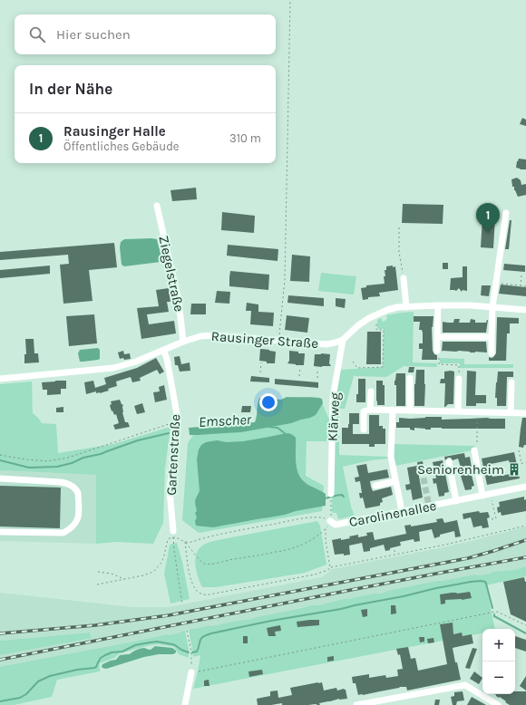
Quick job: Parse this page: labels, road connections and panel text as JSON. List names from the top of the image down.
{
  "streets": {
    "street": [
      "Ziegelstraße",
      "Rausinger Straße",
      "Klärweg",
      "Gartenstraße",
      "Carolinenallee"
    ]
  },
  "crossings": [
    ["Ziegelstraße", "Rausinger Straße"],
    ["Rausinger Straße", "Klärweg"],
    ["Rausinger Straße", "Gartenstraße"]
  ],
  "water": ["Emscher"],
  "places": {
    "building": ["Seniorenheim"]
  },
  "page": {
    "search": "Hier suchen",
    "heading": "In der Nähe",
    "list": [
      {
        "mark": "1",
        "name": "Rausinger Halle",
        "note": "Öffentliches Gebäude",
        "value": "310 m"
      }
    ],
    "pins": "1",
    "map_buttons": ["+", "−"]
  }
}
